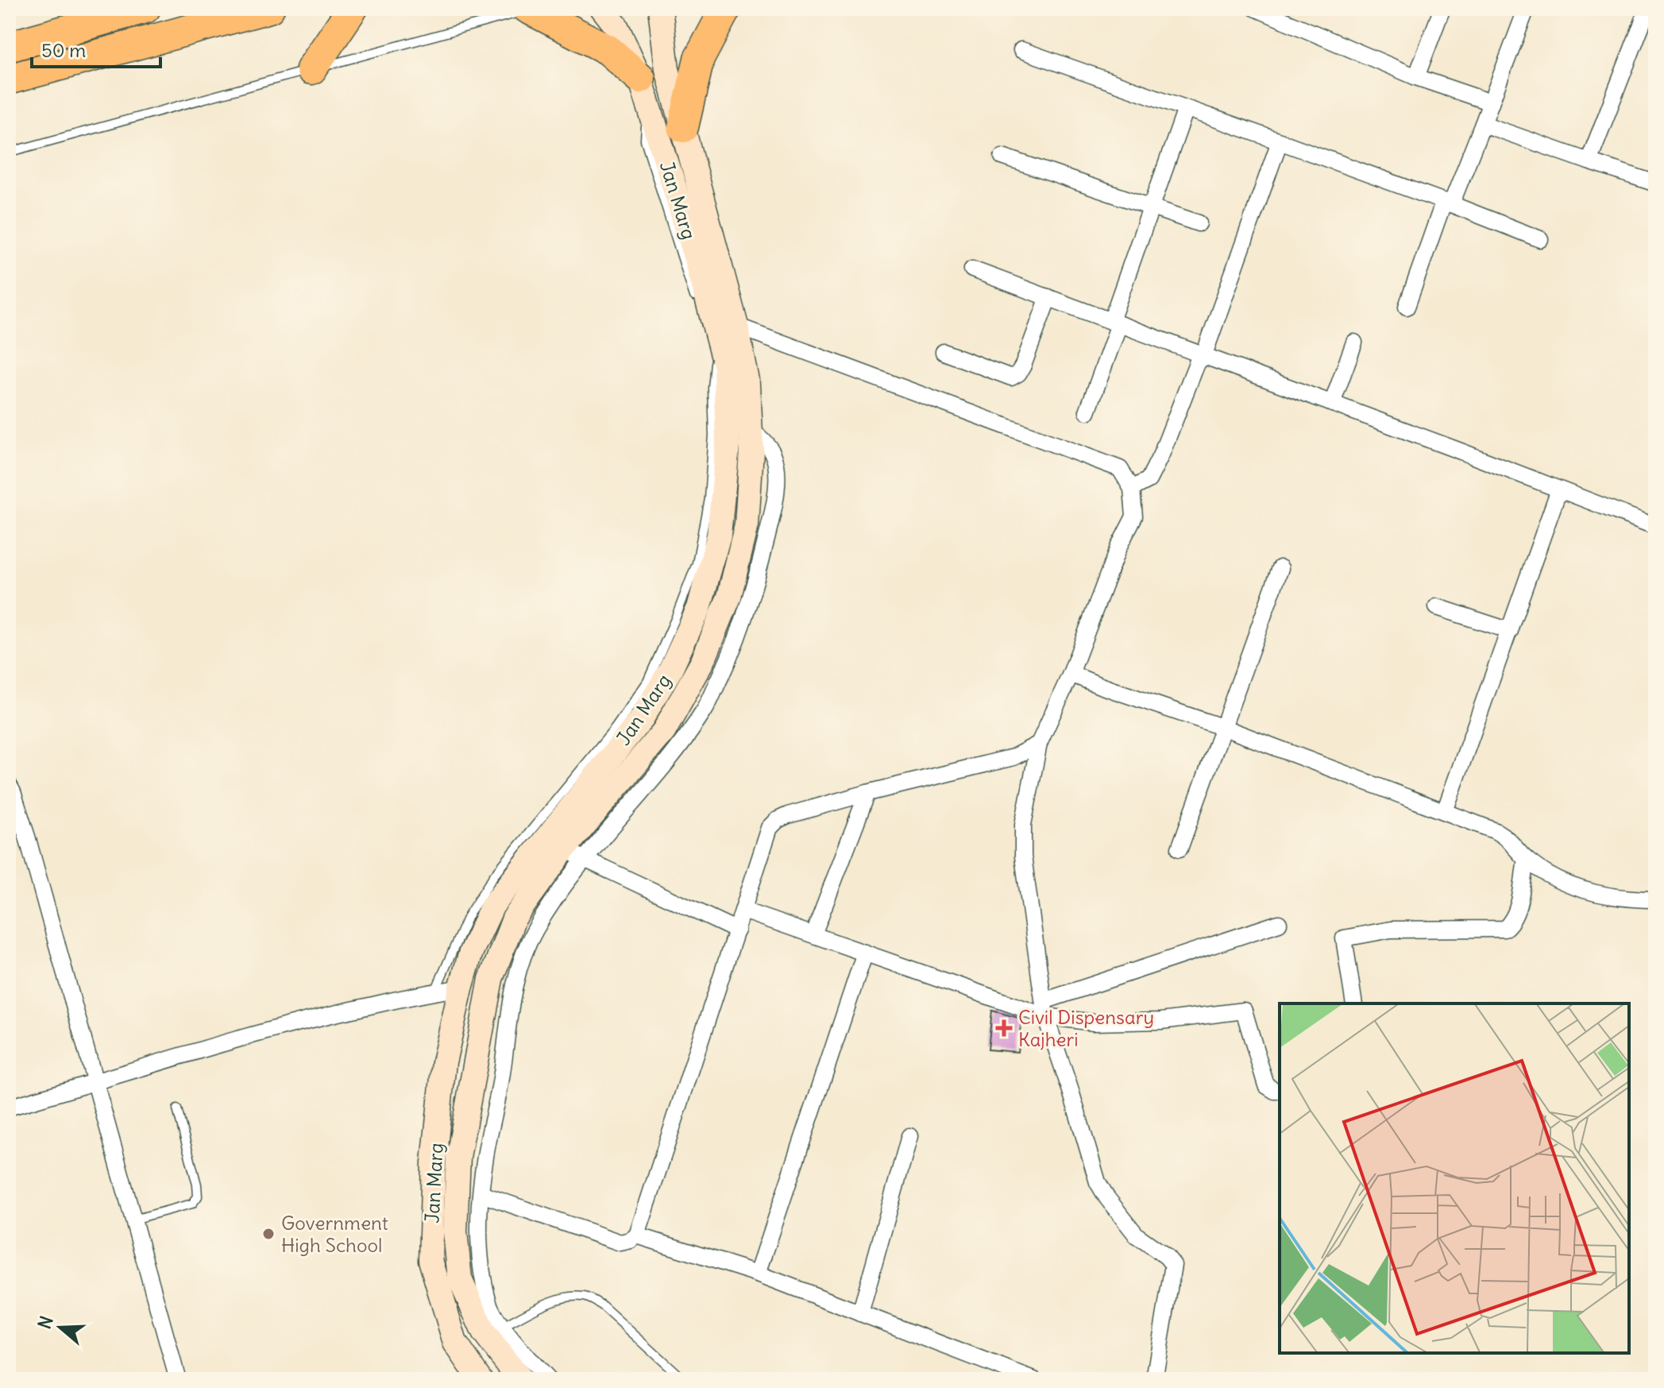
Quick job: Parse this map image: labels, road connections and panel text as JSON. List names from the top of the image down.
{
  "streets": {
    "main road": ["Jan Marg"]
  },
  "places": {
    "health": ["Civil Dispensary Kajheri"],
    "other": ["Government High School"]
  },
  "scale_bar": "50 m",
  "north": "left"
}
